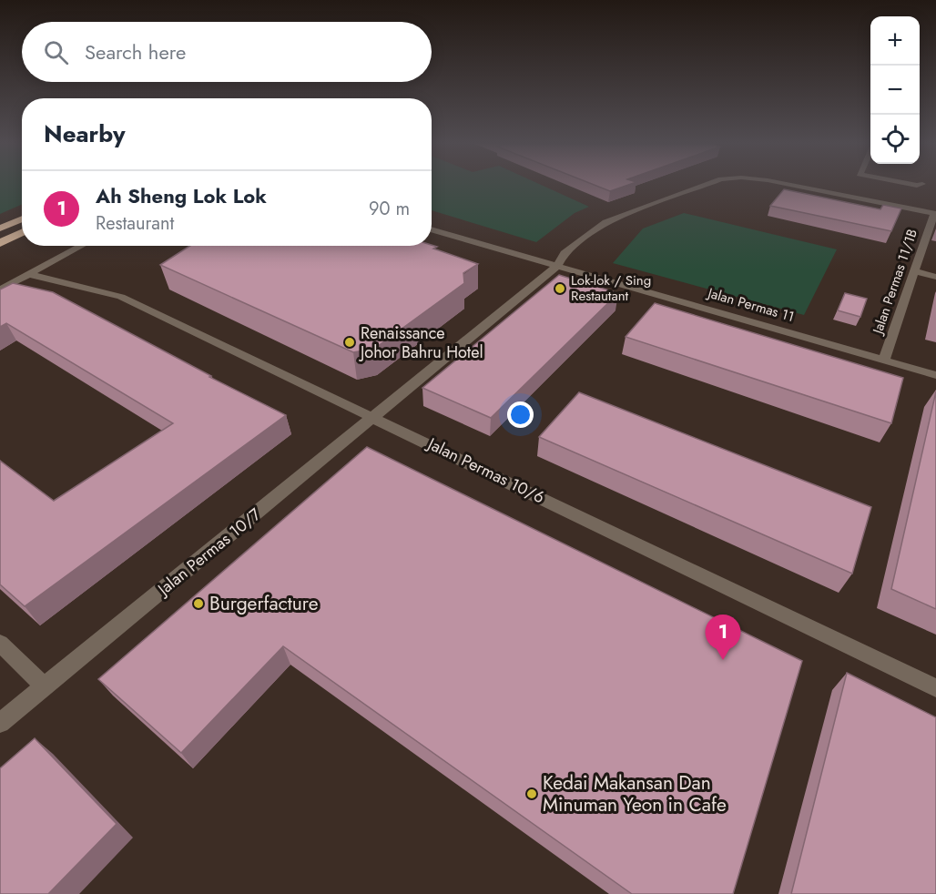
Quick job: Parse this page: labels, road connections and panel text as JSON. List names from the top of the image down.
{
  "streets": {
    "street": [
      "Jalan Permas 11/1B",
      "Jalan Permas 11",
      "Jalan Permas 10/6",
      "Jalan Permas 10/7"
    ]
  },
  "crossings": [
    ["Jalan Permas 11/1B", "Jalan Permas 11"],
    ["Jalan Permas 11/1B", "Jalan Permas 10/7"],
    ["Jalan Permas 11", "Jalan Permas 10/7"],
    ["Jalan Permas 10/6", "Jalan Permas 10/7"]
  ],
  "places": [
    "Lok-lok / Sing Restautant",
    "Renaissance Johor Bahru Hotel",
    "Burgerfacture",
    "Kedai Makansan Dan Minuman Yeon in Cafe"
  ],
  "page": {
    "map_buttons": ["+", "−"],
    "search": "Search here",
    "heading": "Nearby",
    "list": [
      {
        "mark": "1",
        "name": "Ah Sheng Lok Lok",
        "note": "Restaurant",
        "value": "90 m"
      }
    ],
    "pins": "1"
  }
}
